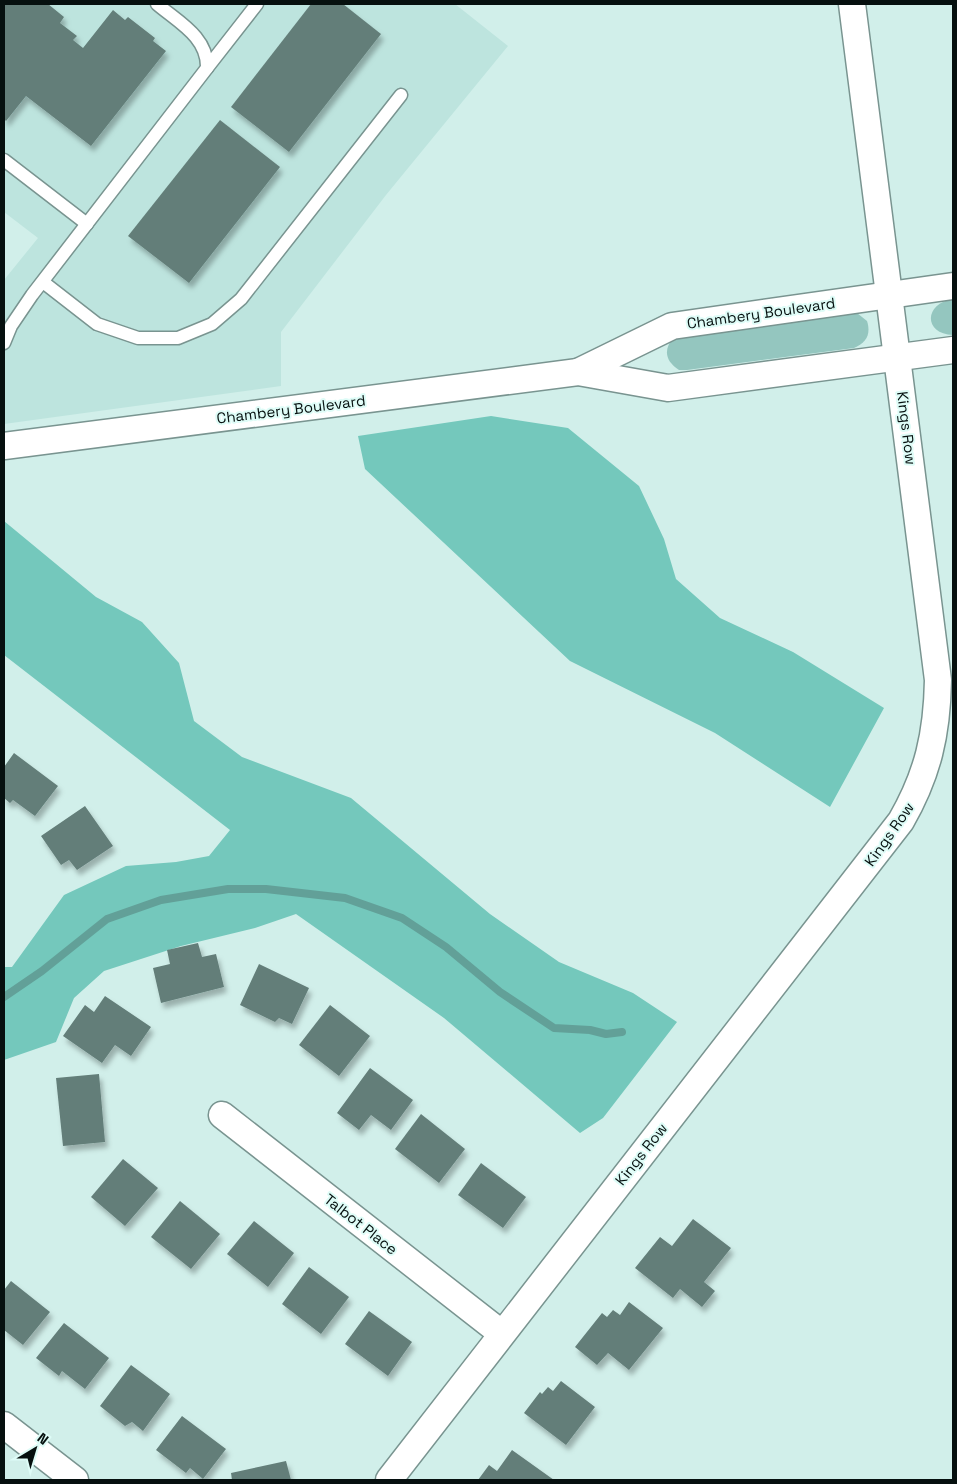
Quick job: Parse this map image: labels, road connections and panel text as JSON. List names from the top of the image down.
{
  "streets": {
    "street": ["Chambery Boulevard", "Kings Row", "Talbot Place"]
  },
  "crossings": [
    ["Chambery Boulevard", "Kings Row"],
    ["Kings Row", "Talbot Place"]
  ],
  "north": "top right"
}
